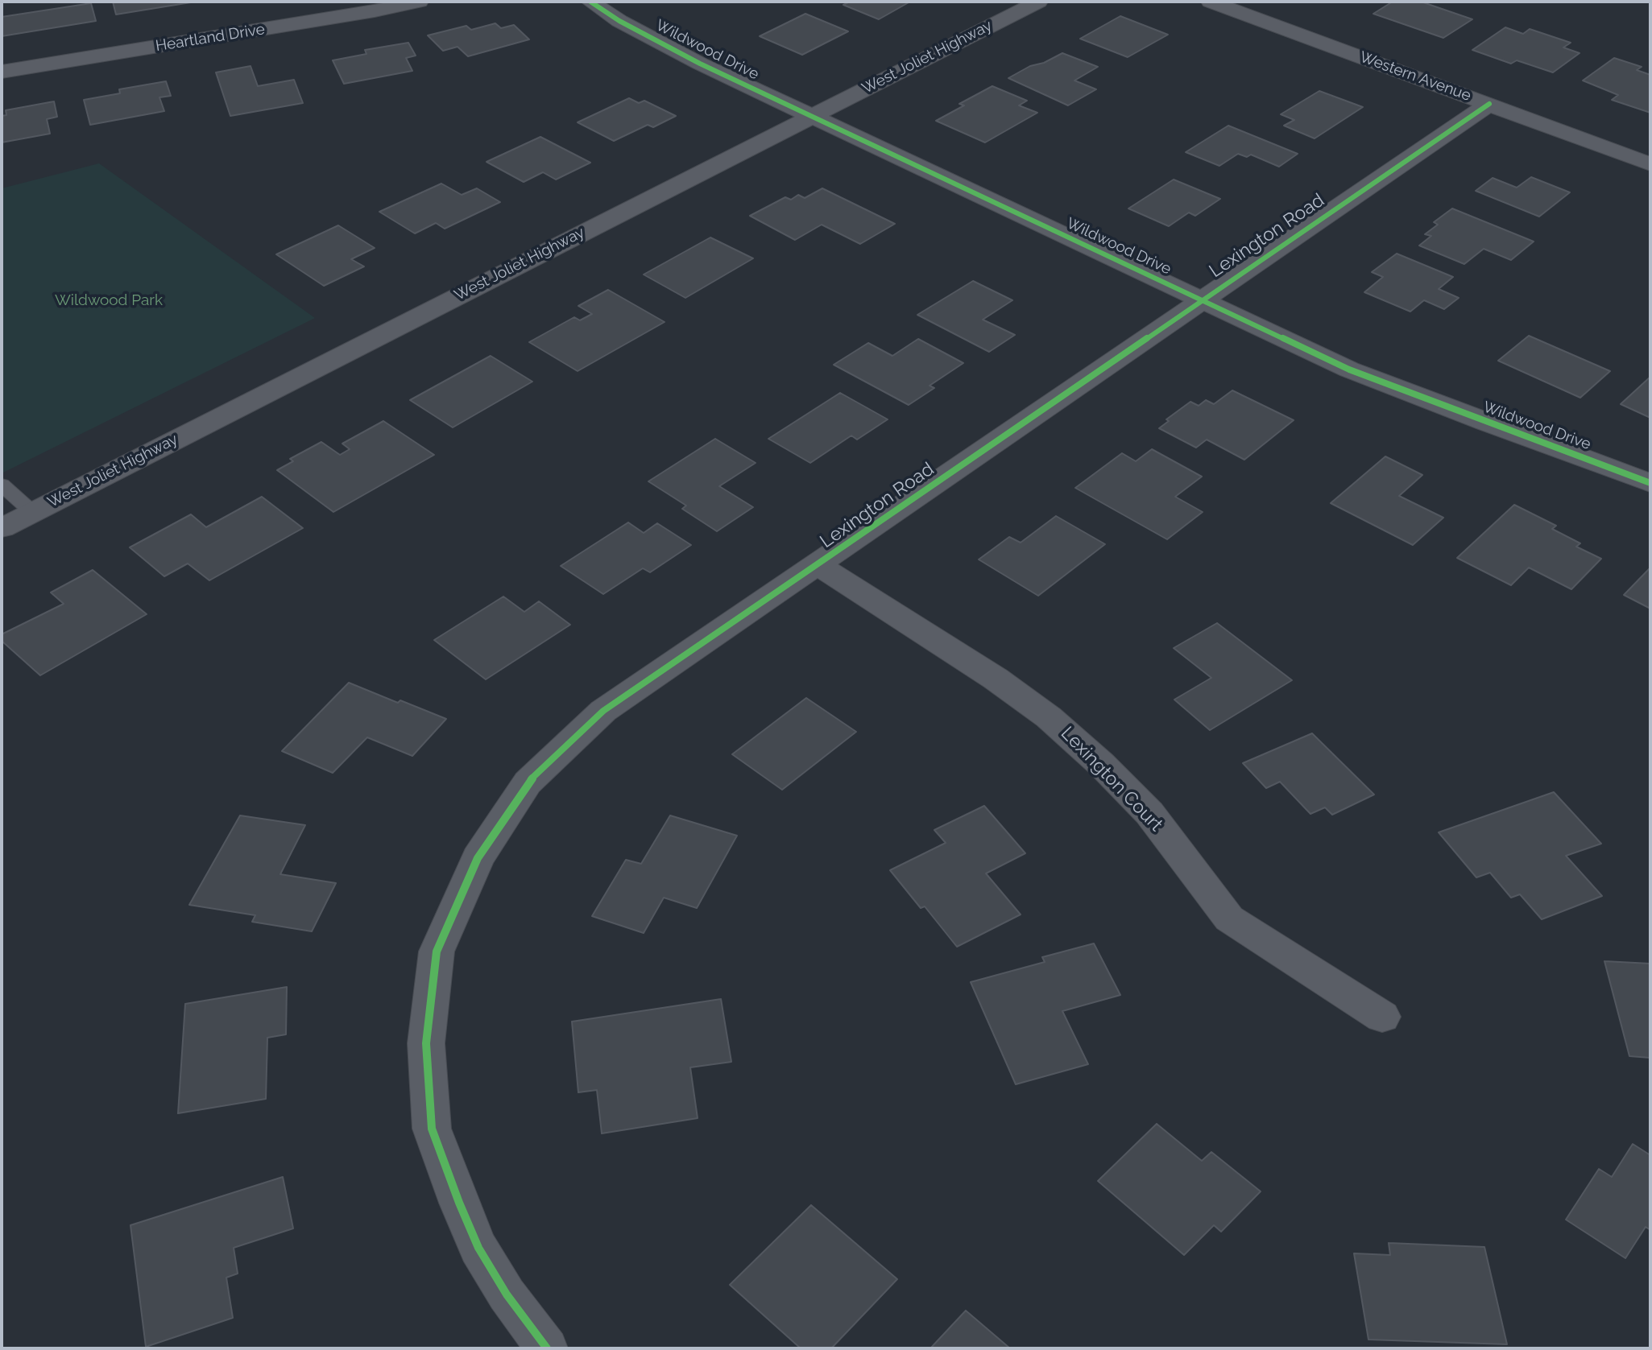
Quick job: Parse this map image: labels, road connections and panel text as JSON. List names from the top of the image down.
{
  "streets": {
    "street": [
      "Heartland Drive",
      "Wildwood Drive",
      "West Joliet Highway",
      "Western Avenue",
      "Lexington Road",
      "Lexington Court"
    ]
  },
  "crossings": [
    ["Wildwood Drive", "West Joliet Highway"],
    ["Wildwood Drive", "Lexington Road"],
    ["Western Avenue", "Lexington Road"],
    ["Lexington Road", "Lexington Court"]
  ],
  "parks": ["Wildwood Park"]
}
